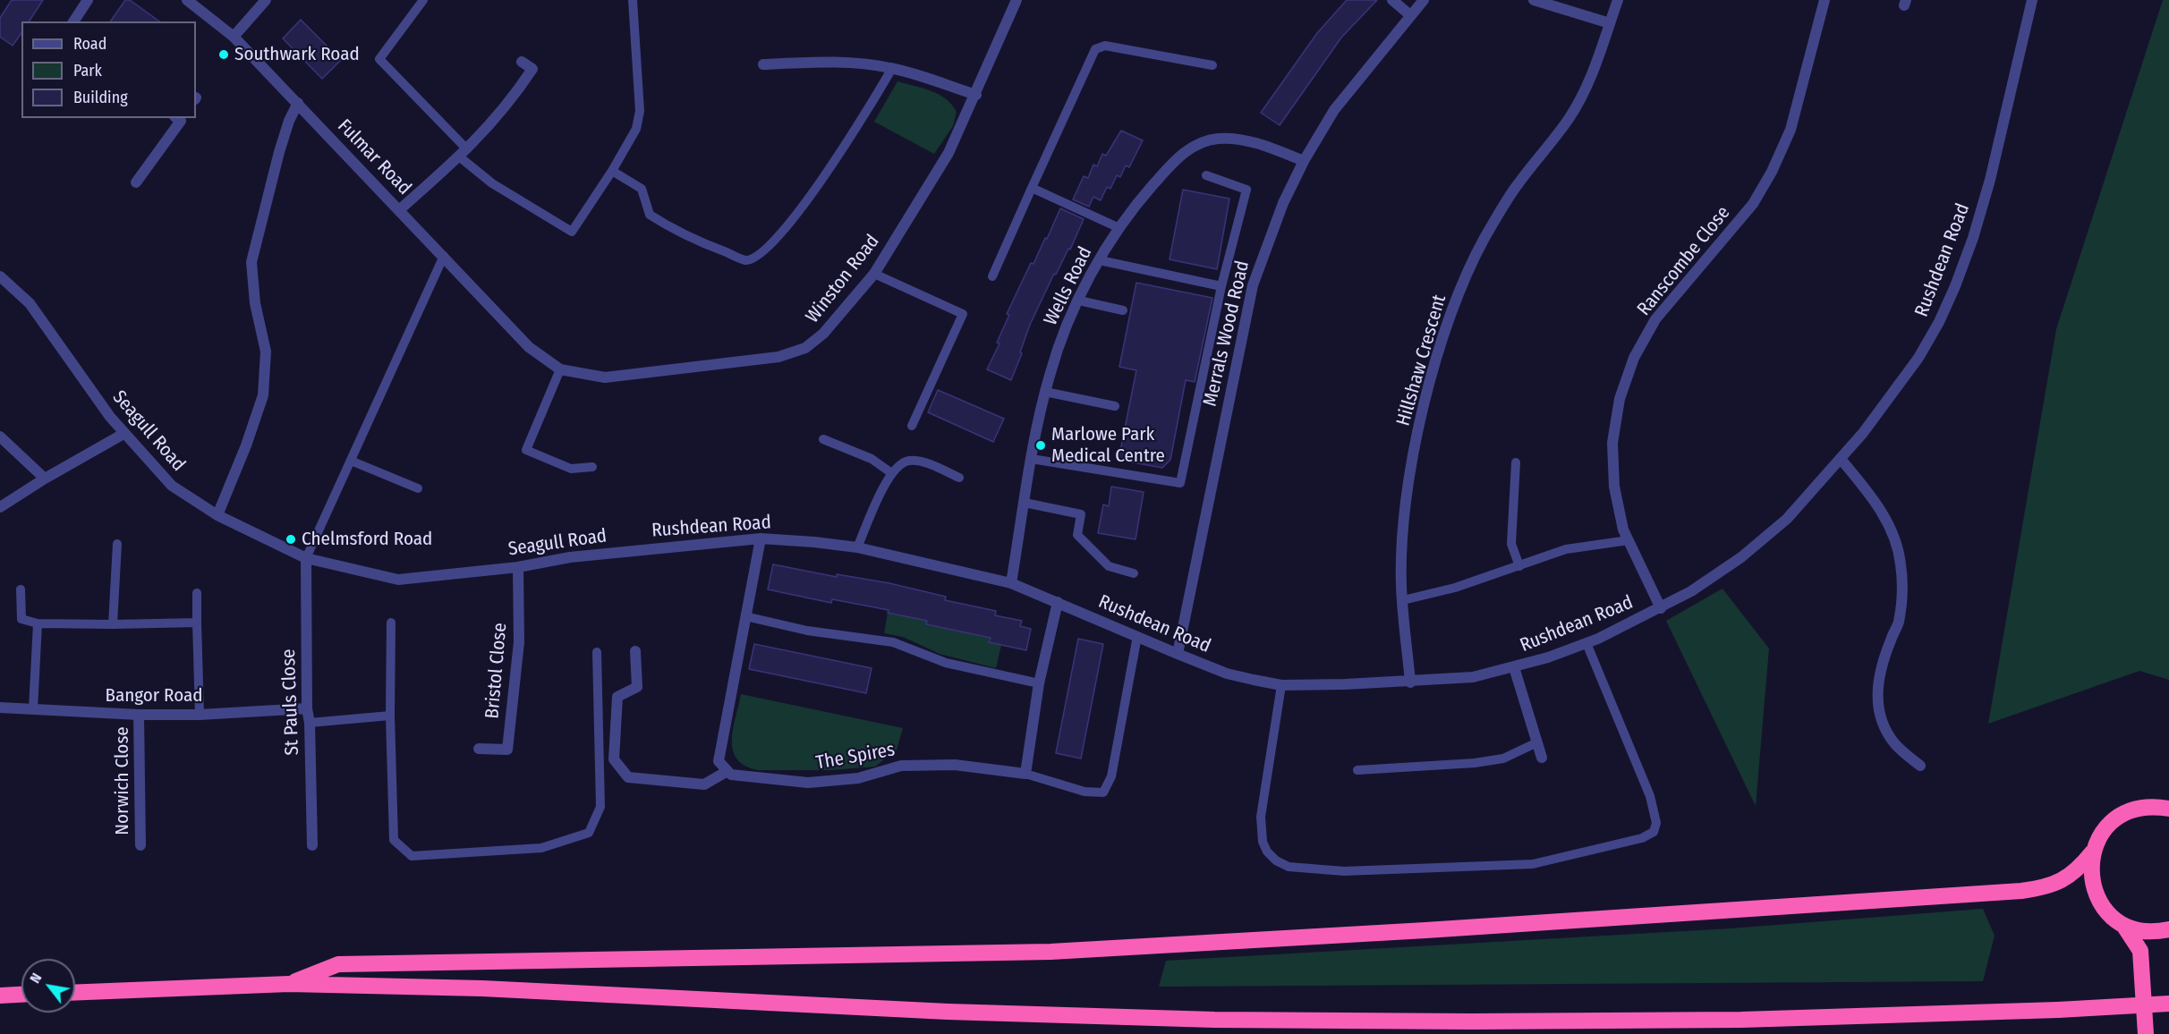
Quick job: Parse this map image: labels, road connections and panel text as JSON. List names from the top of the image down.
{
  "streets": {
    "street": [
      "Fulmar Road",
      "Rushdean Road",
      "Ranscombe Close",
      "Winston Road",
      "Wells Road",
      "Merrals Wood Road",
      "Hillshaw Crescent",
      "Seagull Road",
      "Bristol Close",
      "Bangor Road",
      "St Pauls Close",
      "The Spires",
      "Norwich Close"
    ]
  },
  "crossings": [
    ["Fulmar Road", "Winston Road"],
    ["Rushdean Road", "Ranscombe Close"],
    ["Rushdean Road", "Wells Road"],
    ["Rushdean Road", "Merrals Wood Road"],
    ["Rushdean Road", "Hillshaw Crescent"],
    ["Rushdean Road", "Seagull Road"],
    ["Wells Road", "Merrals Wood Road"],
    ["Seagull Road", "Bristol Close"],
    ["Seagull Road", "St Pauls Close"],
    ["Bangor Road", "St Pauls Close"],
    ["Bangor Road", "Norwich Close"]
  ],
  "places": ["Southwark Road", "Marlowe Park Medical Centre", "Chelmsford Road"],
  "legend": ["Road", "Park", "Building"],
  "north": "top left"
}
